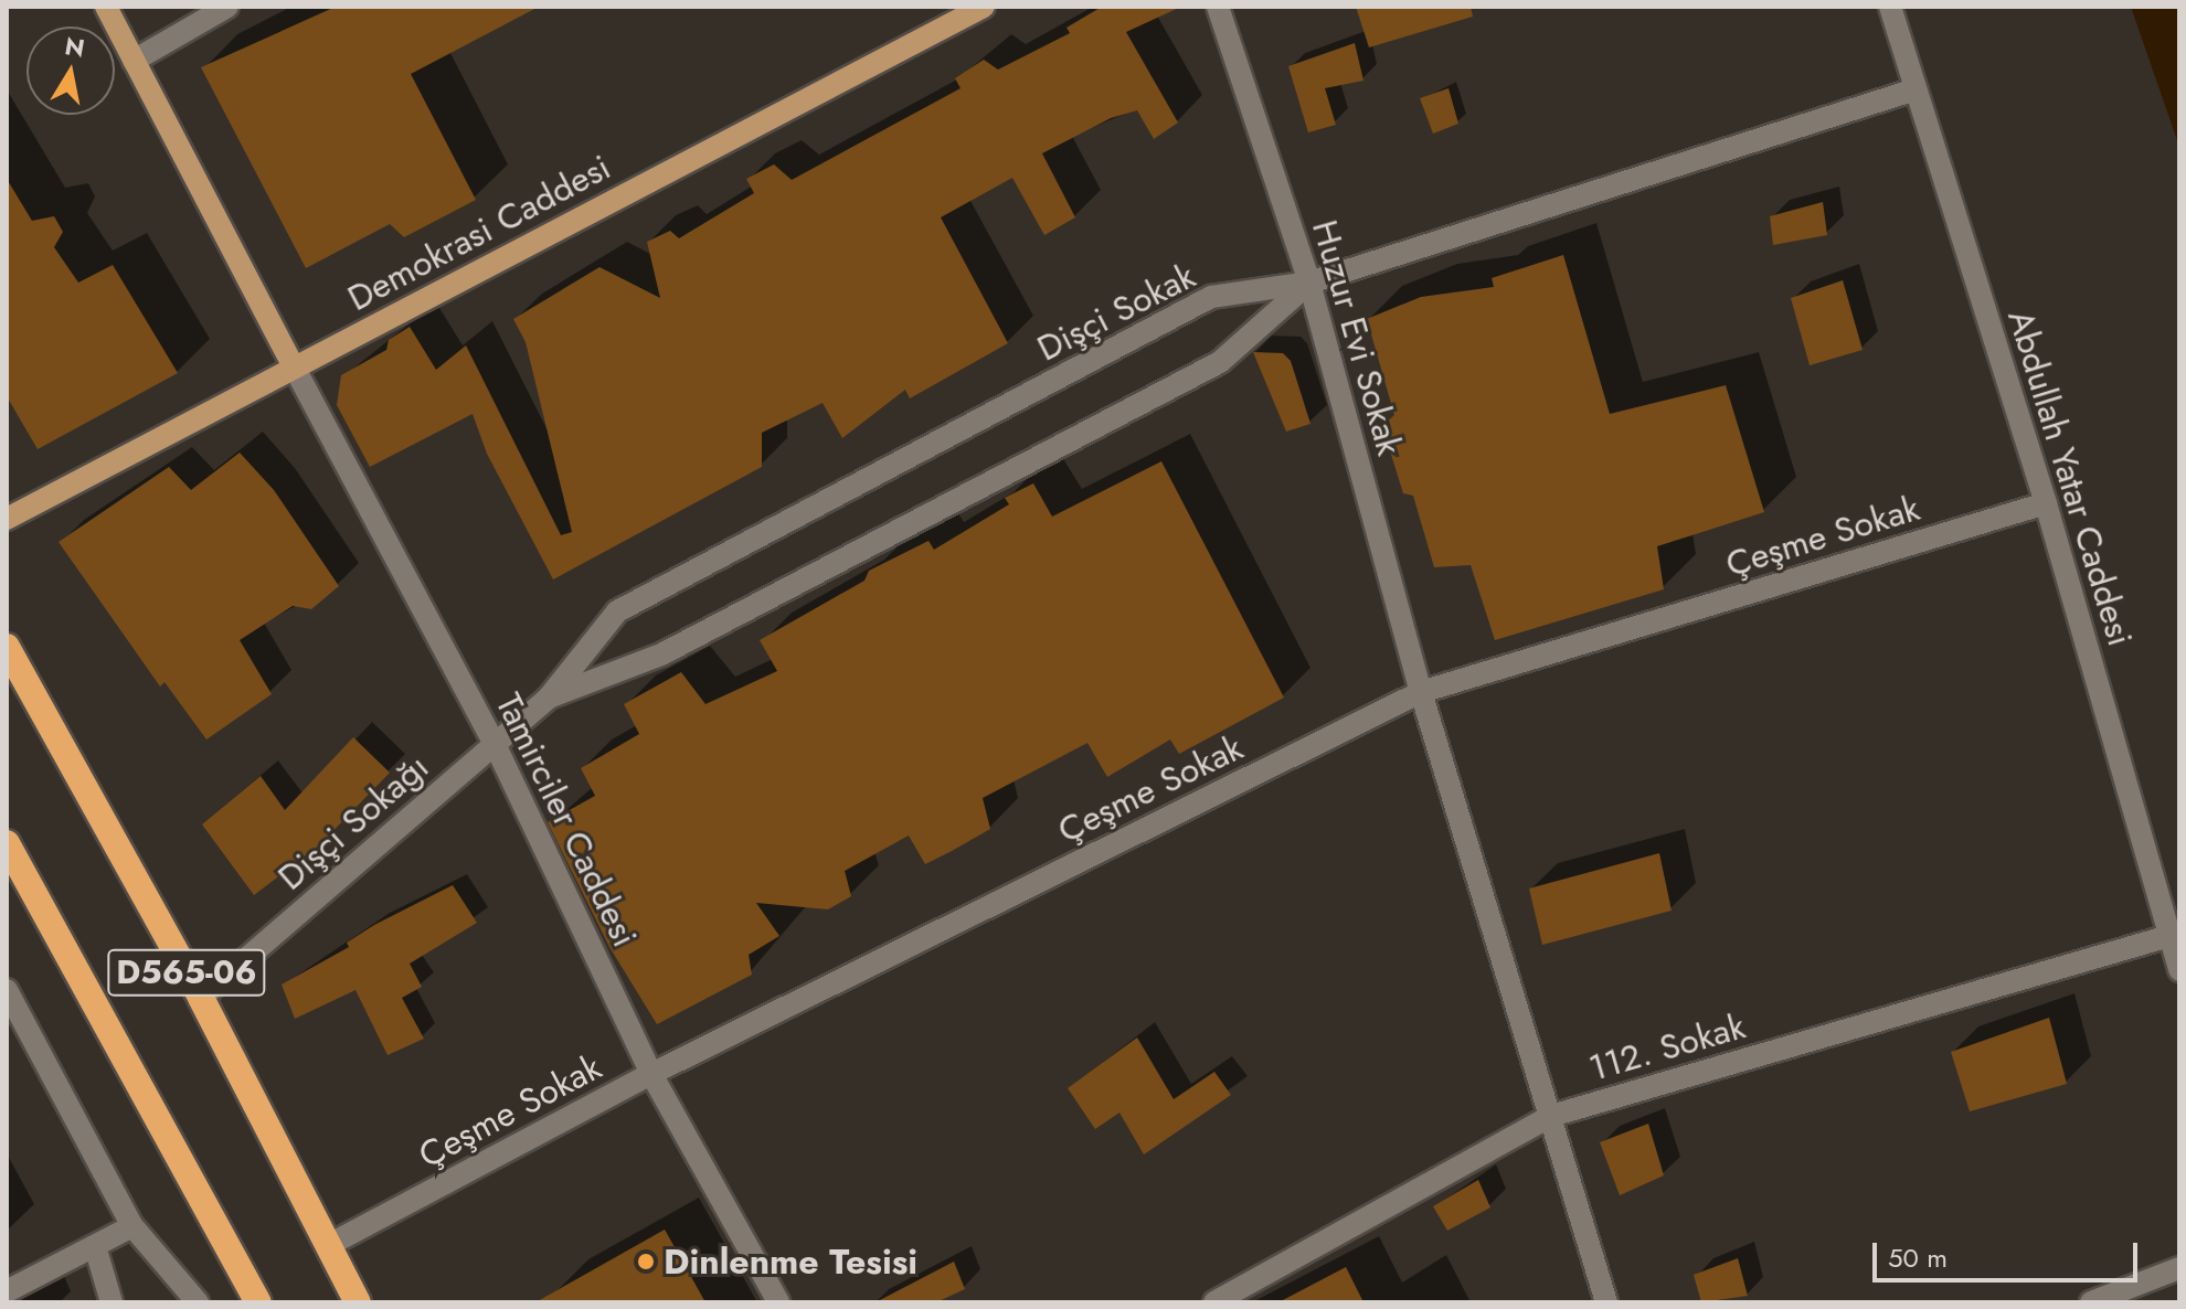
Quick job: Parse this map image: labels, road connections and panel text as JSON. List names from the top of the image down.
{
  "streets": {
    "highway": ["D565-06"],
    "main road": ["Demokrasi Caddesi"],
    "street": [
      "Dişçi Sokak",
      "Huzur Evi Sokak",
      "Abdullah Yatar Caddesi",
      "Çeşme Sokak",
      "Tamirciler Caddesi",
      "Dişçi Sokağı",
      "112. Sokak"
    ]
  },
  "crossings": [
    ["Demokrasi Caddesi", "Tamirciler Caddesi"],
    ["Dişçi Sokak", "Huzur Evi Sokak"],
    ["Dişçi Sokak", "Dişçi Sokağı"],
    ["Huzur Evi Sokak", "Çeşme Sokak"],
    ["Huzur Evi Sokak", "112. Sokak"],
    ["Abdullah Yatar Caddesi", "Çeşme Sokak"],
    ["Abdullah Yatar Caddesi", "112. Sokak"],
    ["Çeşme Sokak", "Tamirciler Caddesi"],
    ["Çeşme Sokak", "D565-06"],
    ["Tamirciler Caddesi", "Dişçi Sokağı"],
    ["Dişçi Sokağı", "D565-06"]
  ],
  "places": ["Dinlenme Tesisi"],
  "scale_bar": "50 m",
  "north": "top"
}
